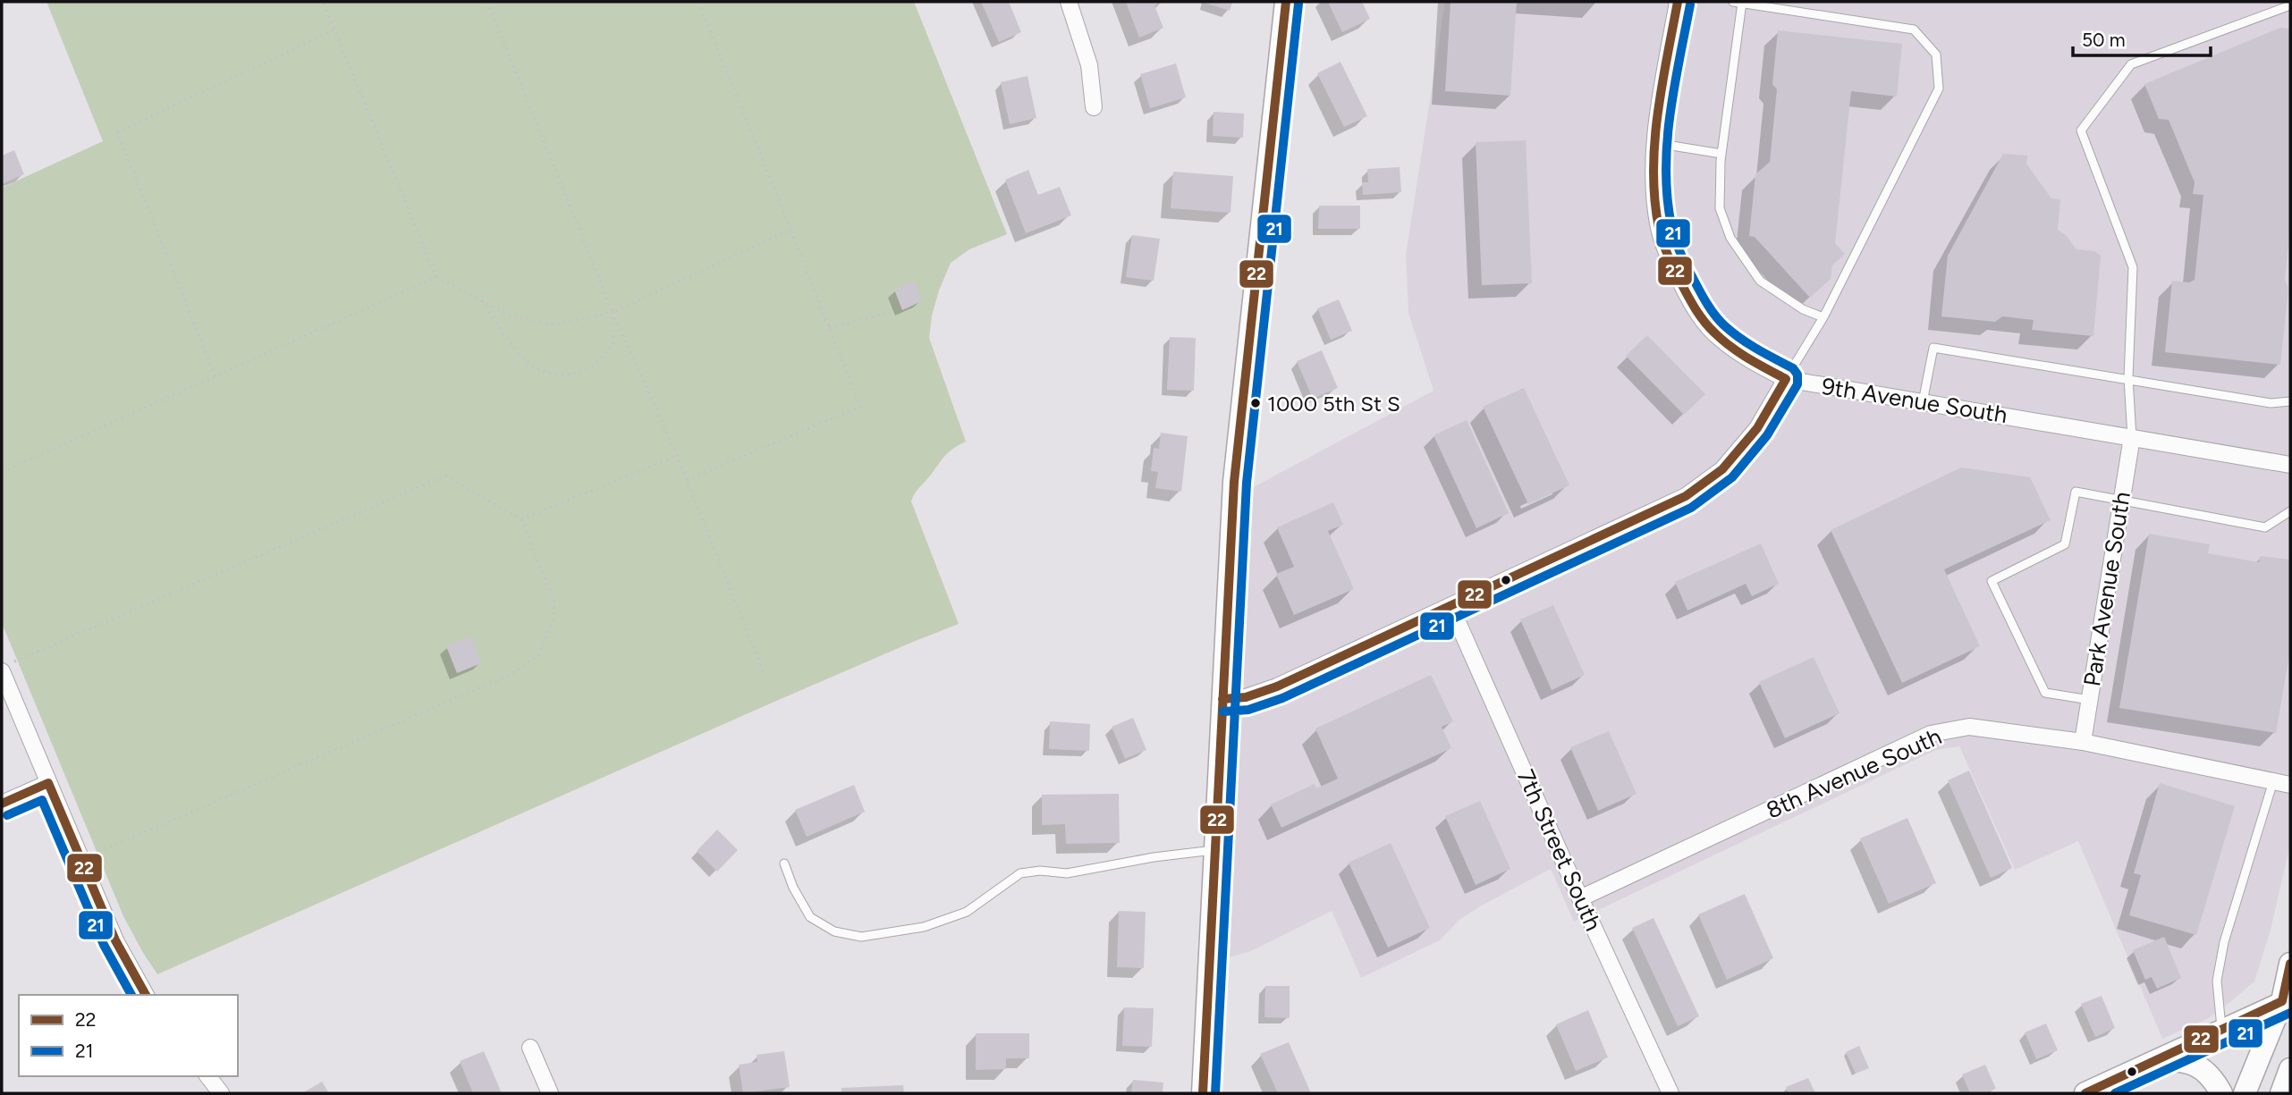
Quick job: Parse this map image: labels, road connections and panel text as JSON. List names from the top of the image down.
{
  "streets": {
    "street": [
      "9th Avenue South",
      "Park Avenue South",
      "8th Avenue South",
      "7th Street South"
    ]
  },
  "crossings": [
    ["9th Avenue South", "Park Avenue South"],
    ["Park Avenue South", "8th Avenue South"],
    ["8th Avenue South", "7th Street South"]
  ],
  "places": ["1000 5th St S"],
  "lines": ["transit line 22", "transit line 21"],
  "legend": ["22", "21"],
  "scale_bar": "50 m"
}
